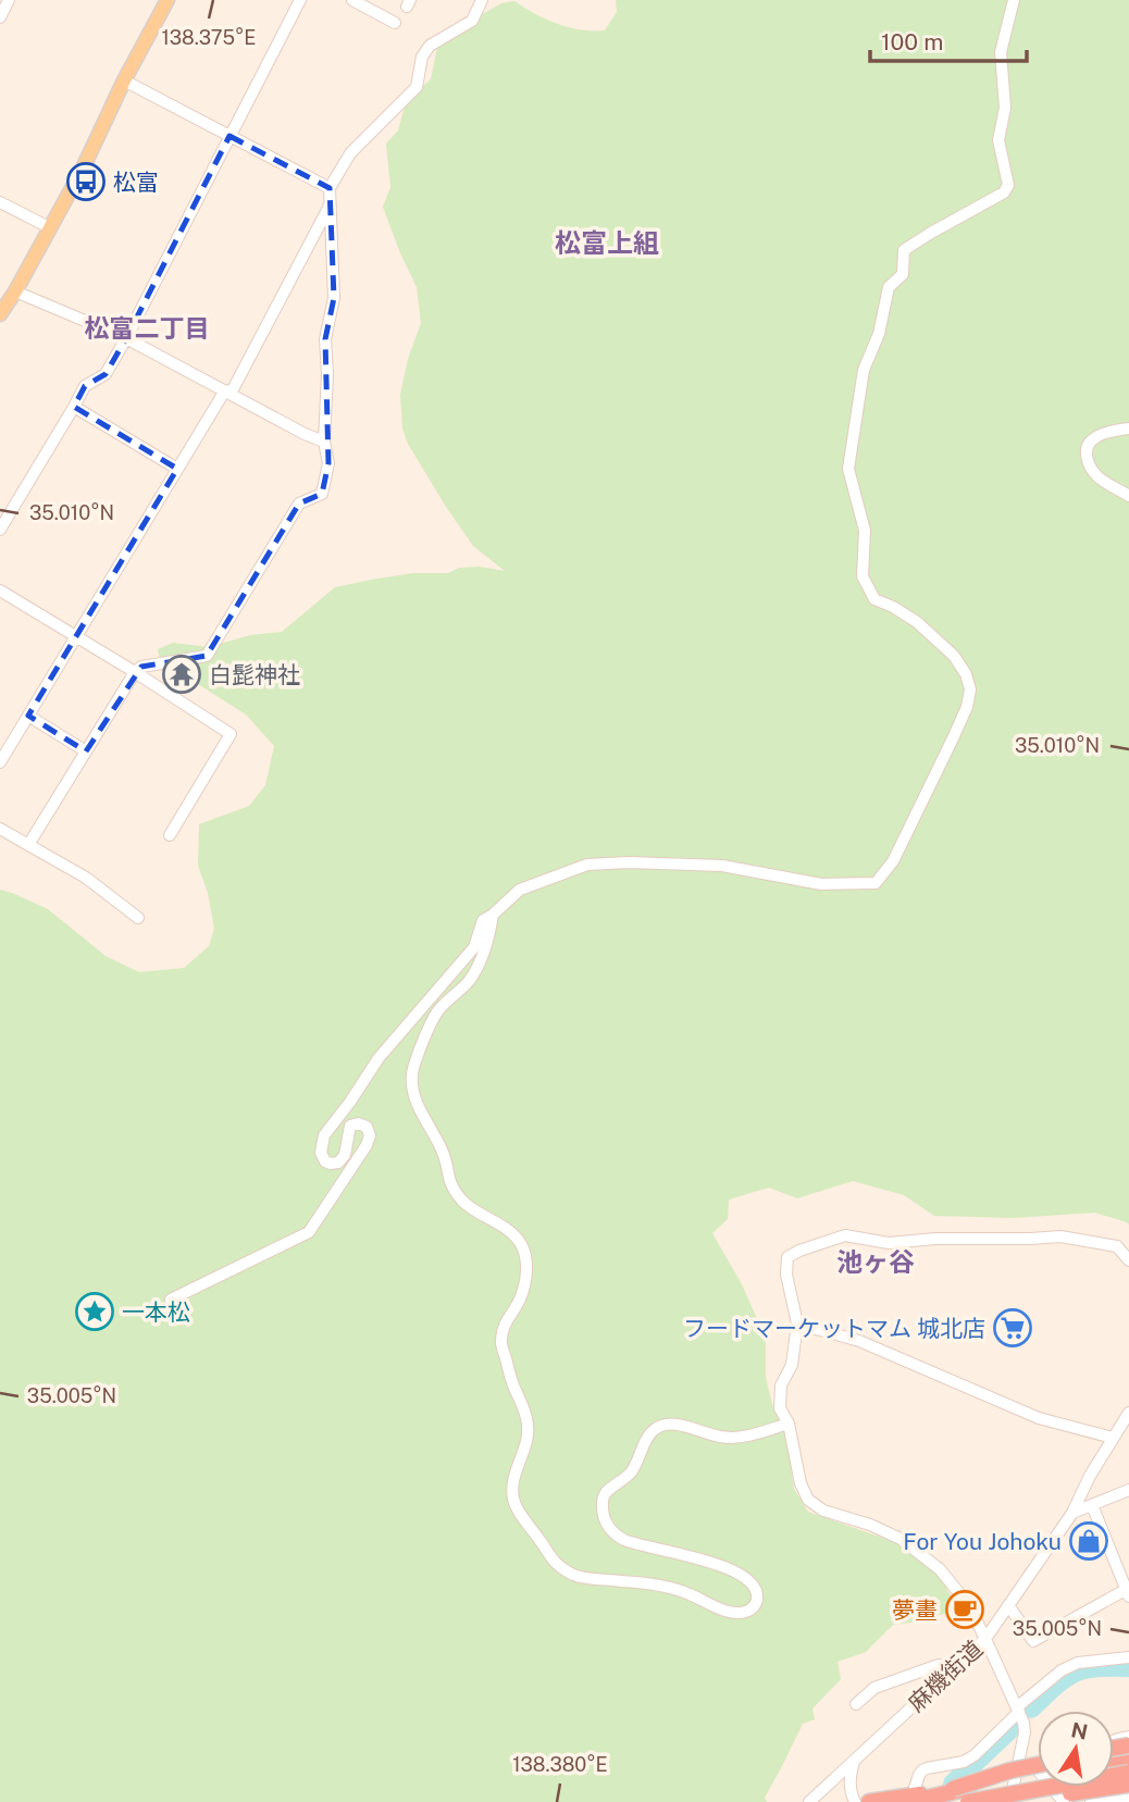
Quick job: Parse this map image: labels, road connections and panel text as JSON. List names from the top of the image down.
{
  "streets": {
    "street": ["麻機街道"]
  },
  "districts": ["松富上組", "松富二丁目", "池ヶ谷"],
  "places": {
    "bus stop": ["松富"],
    "temple": ["白髭神社"],
    "place": ["一本松"],
    "supermarket": ["フードマーケットマム 城北店"],
    "shop": ["For You Johoku"],
    "cafe": ["夢畫"]
  },
  "scale_bar": "100 m",
  "north": "top",
  "coordinates": [
    "138.375°E",
    "35.010°N",
    "35.005°N",
    "138.380°E"
  ]
}
